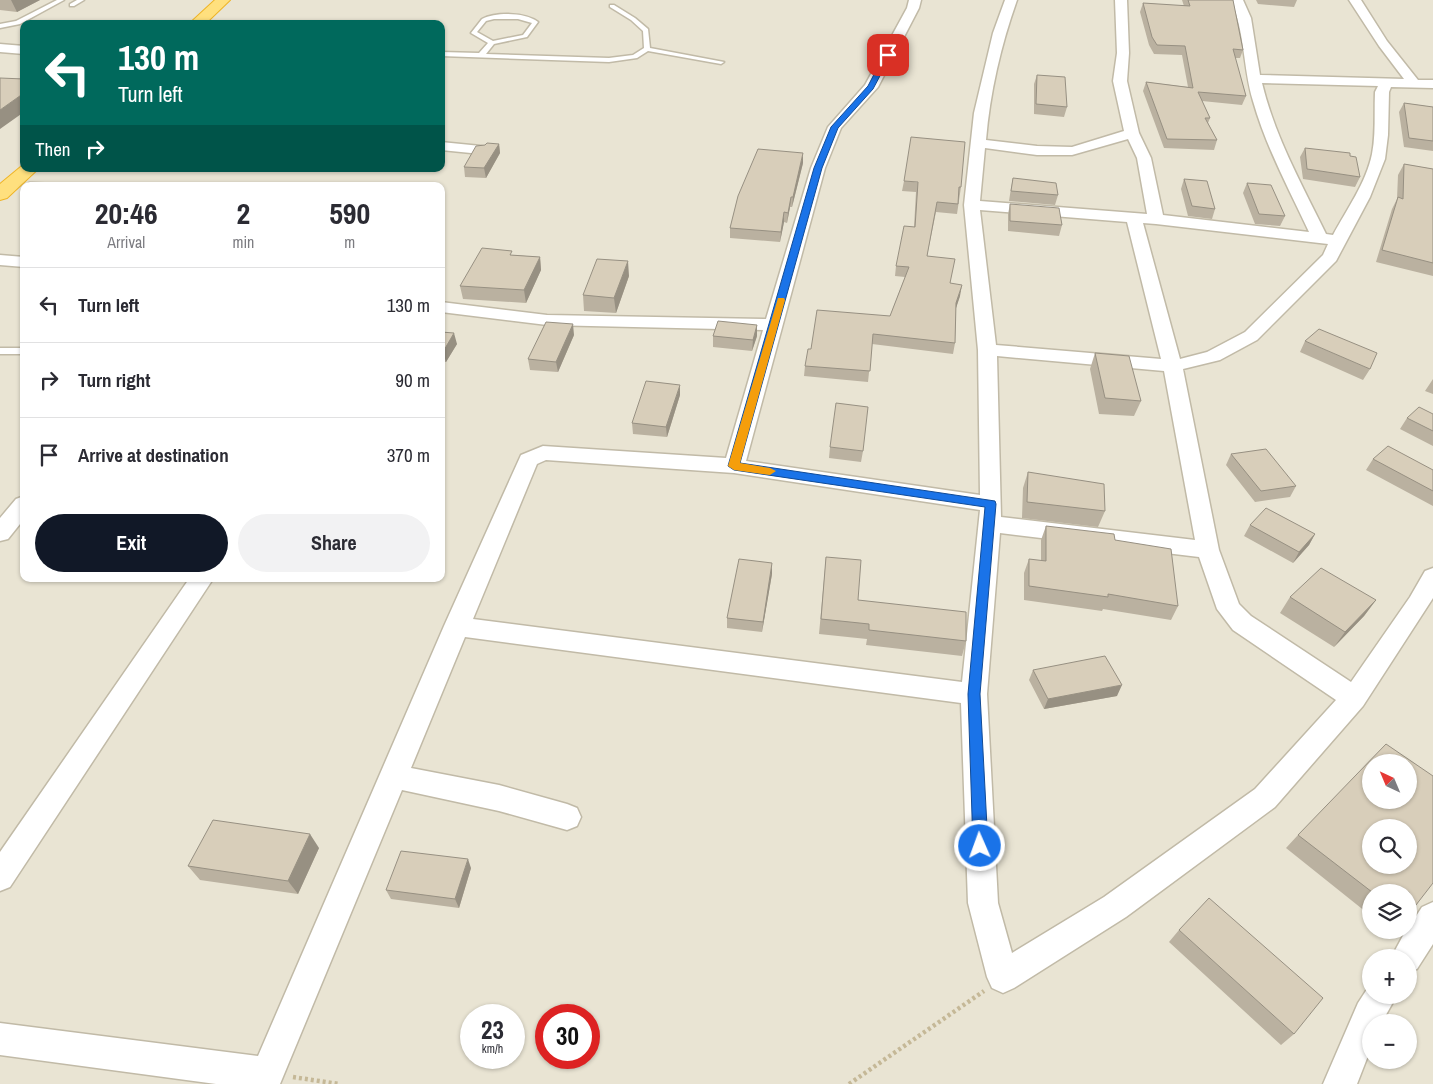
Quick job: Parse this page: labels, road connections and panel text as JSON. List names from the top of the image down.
{
  "north": "top left",
  "page": {
    "turn": ["130 m", "Turn left"],
    "then": "Then",
    "eta": [
      "20:46",
      "Arrival",
      "2",
      "min",
      "590",
      "m"
    ],
    "list": [
      {
        "name": "Turn left",
        "value": "130 m"
      },
      {
        "name": "Turn right",
        "value": "90 m"
      },
      {
        "name": "Arrive at destination",
        "value": "370 m"
      }
    ],
    "buttons": ["Exit", "Share"],
    "map_buttons": ["+", "−"],
    "speed": "23 km/h",
    "limit": "30"
  }
}
